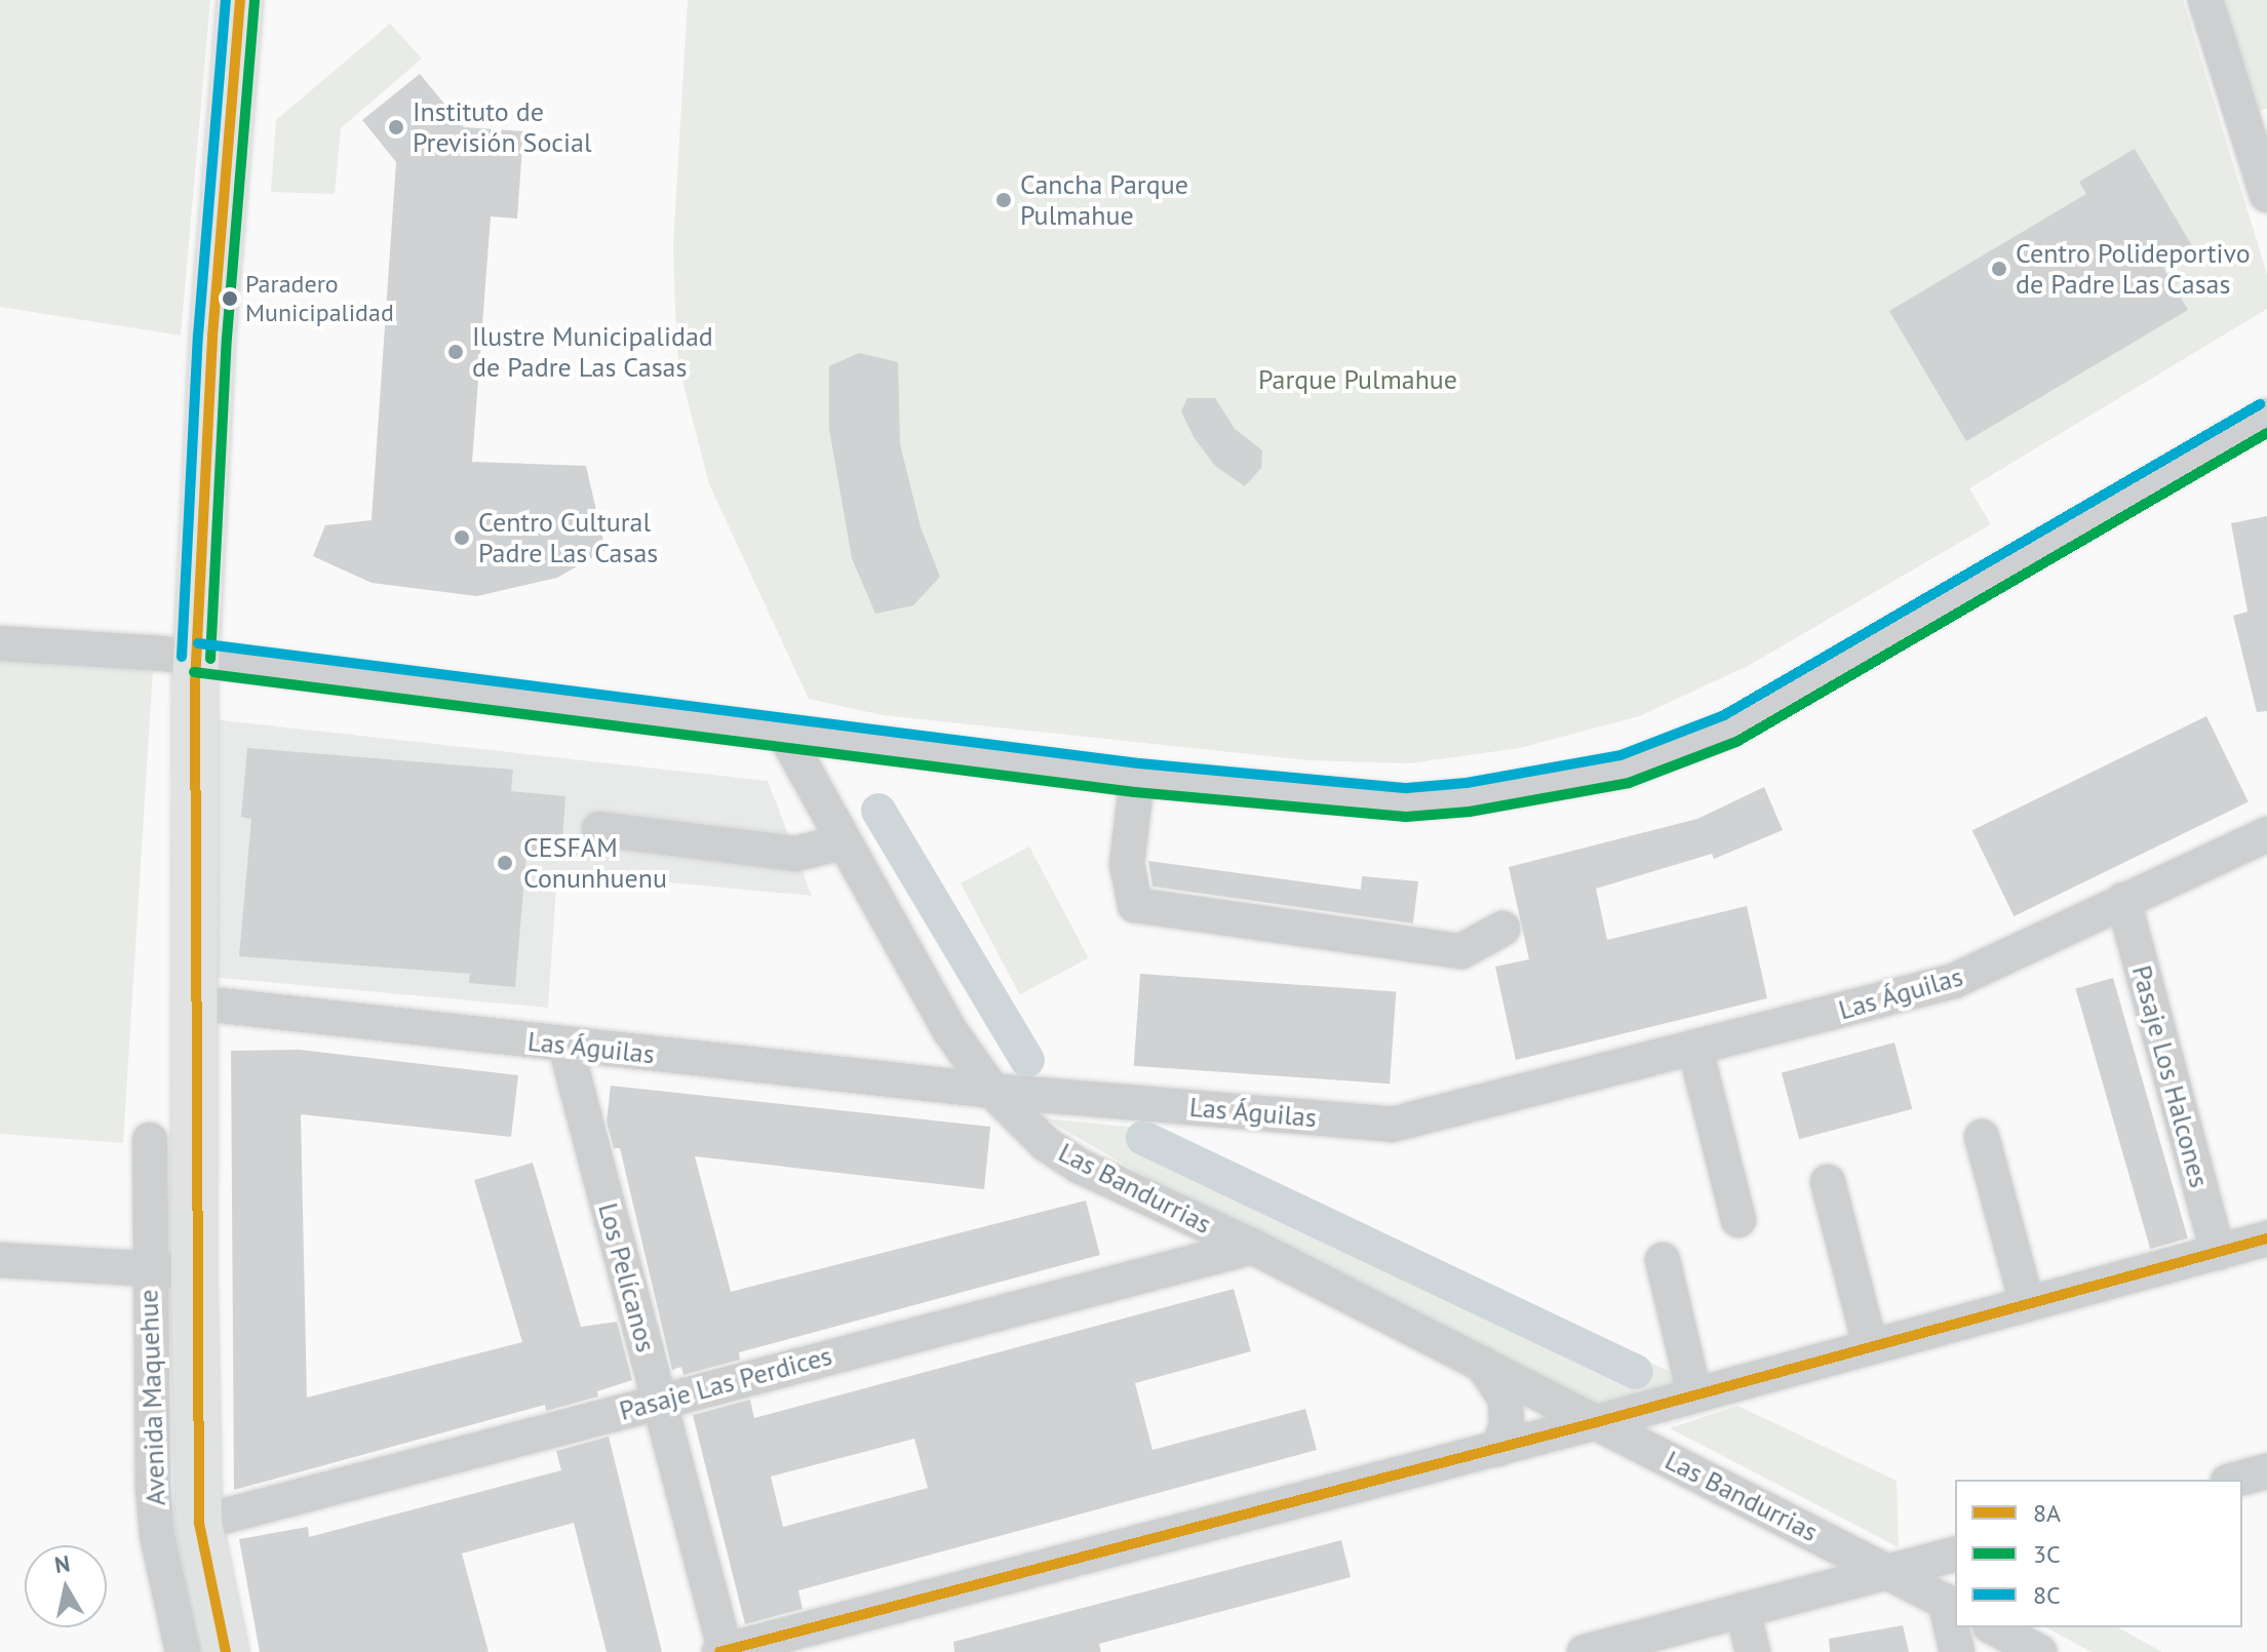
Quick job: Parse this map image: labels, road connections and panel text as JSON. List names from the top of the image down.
{
  "streets": {
    "main road": ["Avenida Maquehue"],
    "street": [
      "Las Águilas",
      "Pasaje Los Halcones",
      "Las Bandurrias",
      "Los Pelícanos",
      "Pasaje Las Perdices"
    ]
  },
  "crossings": [
    ["Las Águilas", "Pasaje Los Halcones"],
    ["Las Águilas", "Las Bandurrias"],
    ["Las Águilas", "Los Pelícanos"],
    ["Las Águilas", "Avenida Maquehue"],
    ["Las Bandurrias", "Pasaje Las Perdices"],
    ["Los Pelícanos", "Pasaje Las Perdices"],
    ["Pasaje Las Perdices", "Avenida Maquehue"]
  ],
  "parks": ["Parque Pulmahue"],
  "places": [
    "Instituto de Previsión Social",
    "Cancha Parque Pulmahue",
    "Centro Polideportivo de Padre Las Casas",
    "Paradero Municipalidad",
    "Ilustre Municipalidad de Padre Las Casas",
    "Centro Cultural Padre Las Casas",
    "CESFAM Conunhuenu"
  ],
  "lines": ["transit line 8A", "transit line 8C", "transit line 3C"],
  "legend": ["8A", "3C", "8C"],
  "north": "top"
}
